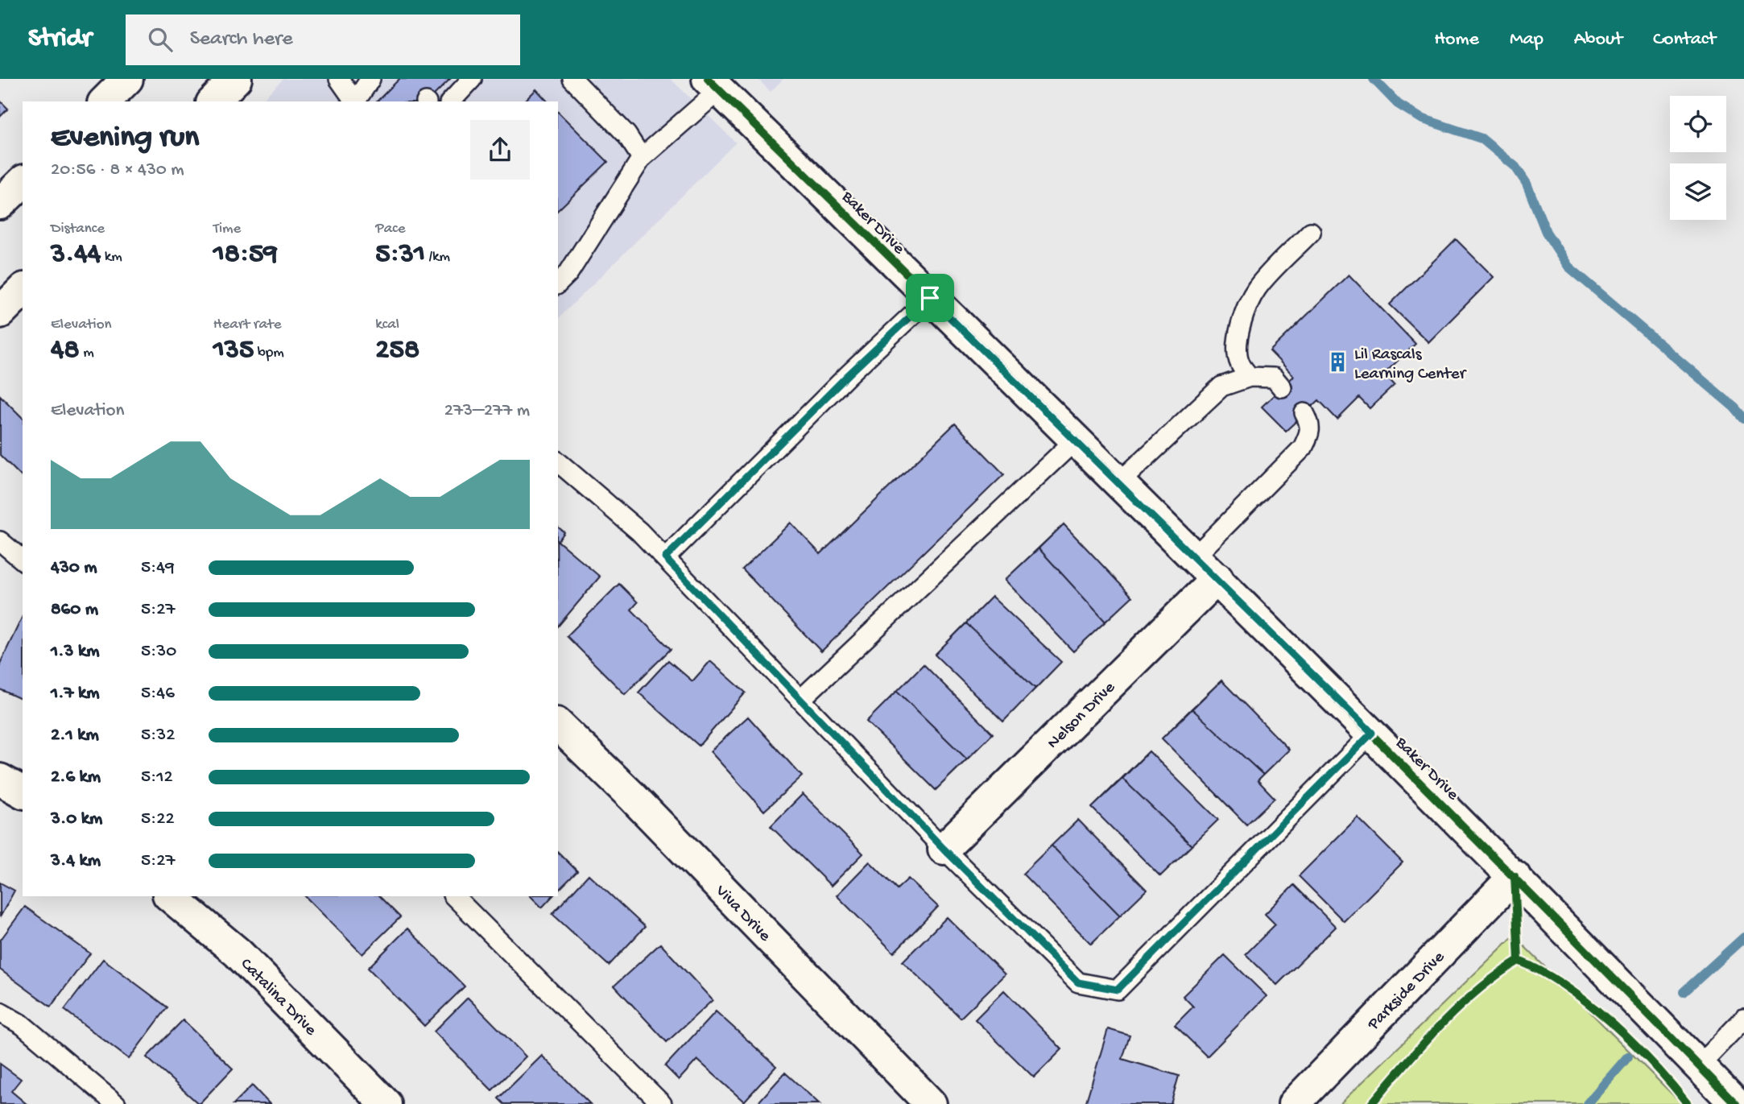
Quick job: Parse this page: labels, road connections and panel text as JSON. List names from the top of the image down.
{
  "streets": {
    "street": [
      "Baker Drive",
      "Nelson Drive",
      "Viva Drive",
      "Parkside Drive",
      "Catalina Drive"
    ]
  },
  "crossings": [
    ["Baker Drive", "Nelson Drive"],
    ["Baker Drive", "Parkside Drive"]
  ],
  "places": {
    "building": ["Lil Rascals Learning Center"]
  },
  "page": {
    "header": "Stridr",
    "search": "Search here",
    "nav": [
      "Home",
      "Map",
      "About",
      "Contact"
    ],
    "heading": ["Evening run", "20:56 · 8 × 430 m"],
    "stats": [
      ["Distance", "3.44 km"],
      ["Time", "18:59"],
      ["Pace", "5:31 /km"],
      ["Elevation", "48 m"],
      ["Heart rate", "135 bpm"],
      ["kcal", "258"]
    ],
    "chart": ["Elevation", "273–277 m"],
    "list": [
      {
        "name": "430 m",
        "note": "5:49"
      },
      {
        "name": "860 m",
        "note": "5:27"
      },
      {
        "name": "1.3 km",
        "note": "5:30"
      },
      {
        "name": "1.7 km",
        "note": "5:46"
      },
      {
        "name": "2.1 km",
        "note": "5:32"
      },
      {
        "name": "2.6 km",
        "note": "5:12"
      },
      {
        "name": "3.0 km",
        "note": "5:22"
      },
      {
        "name": "3.4 km",
        "note": "5:27"
      }
    ]
  }
}
